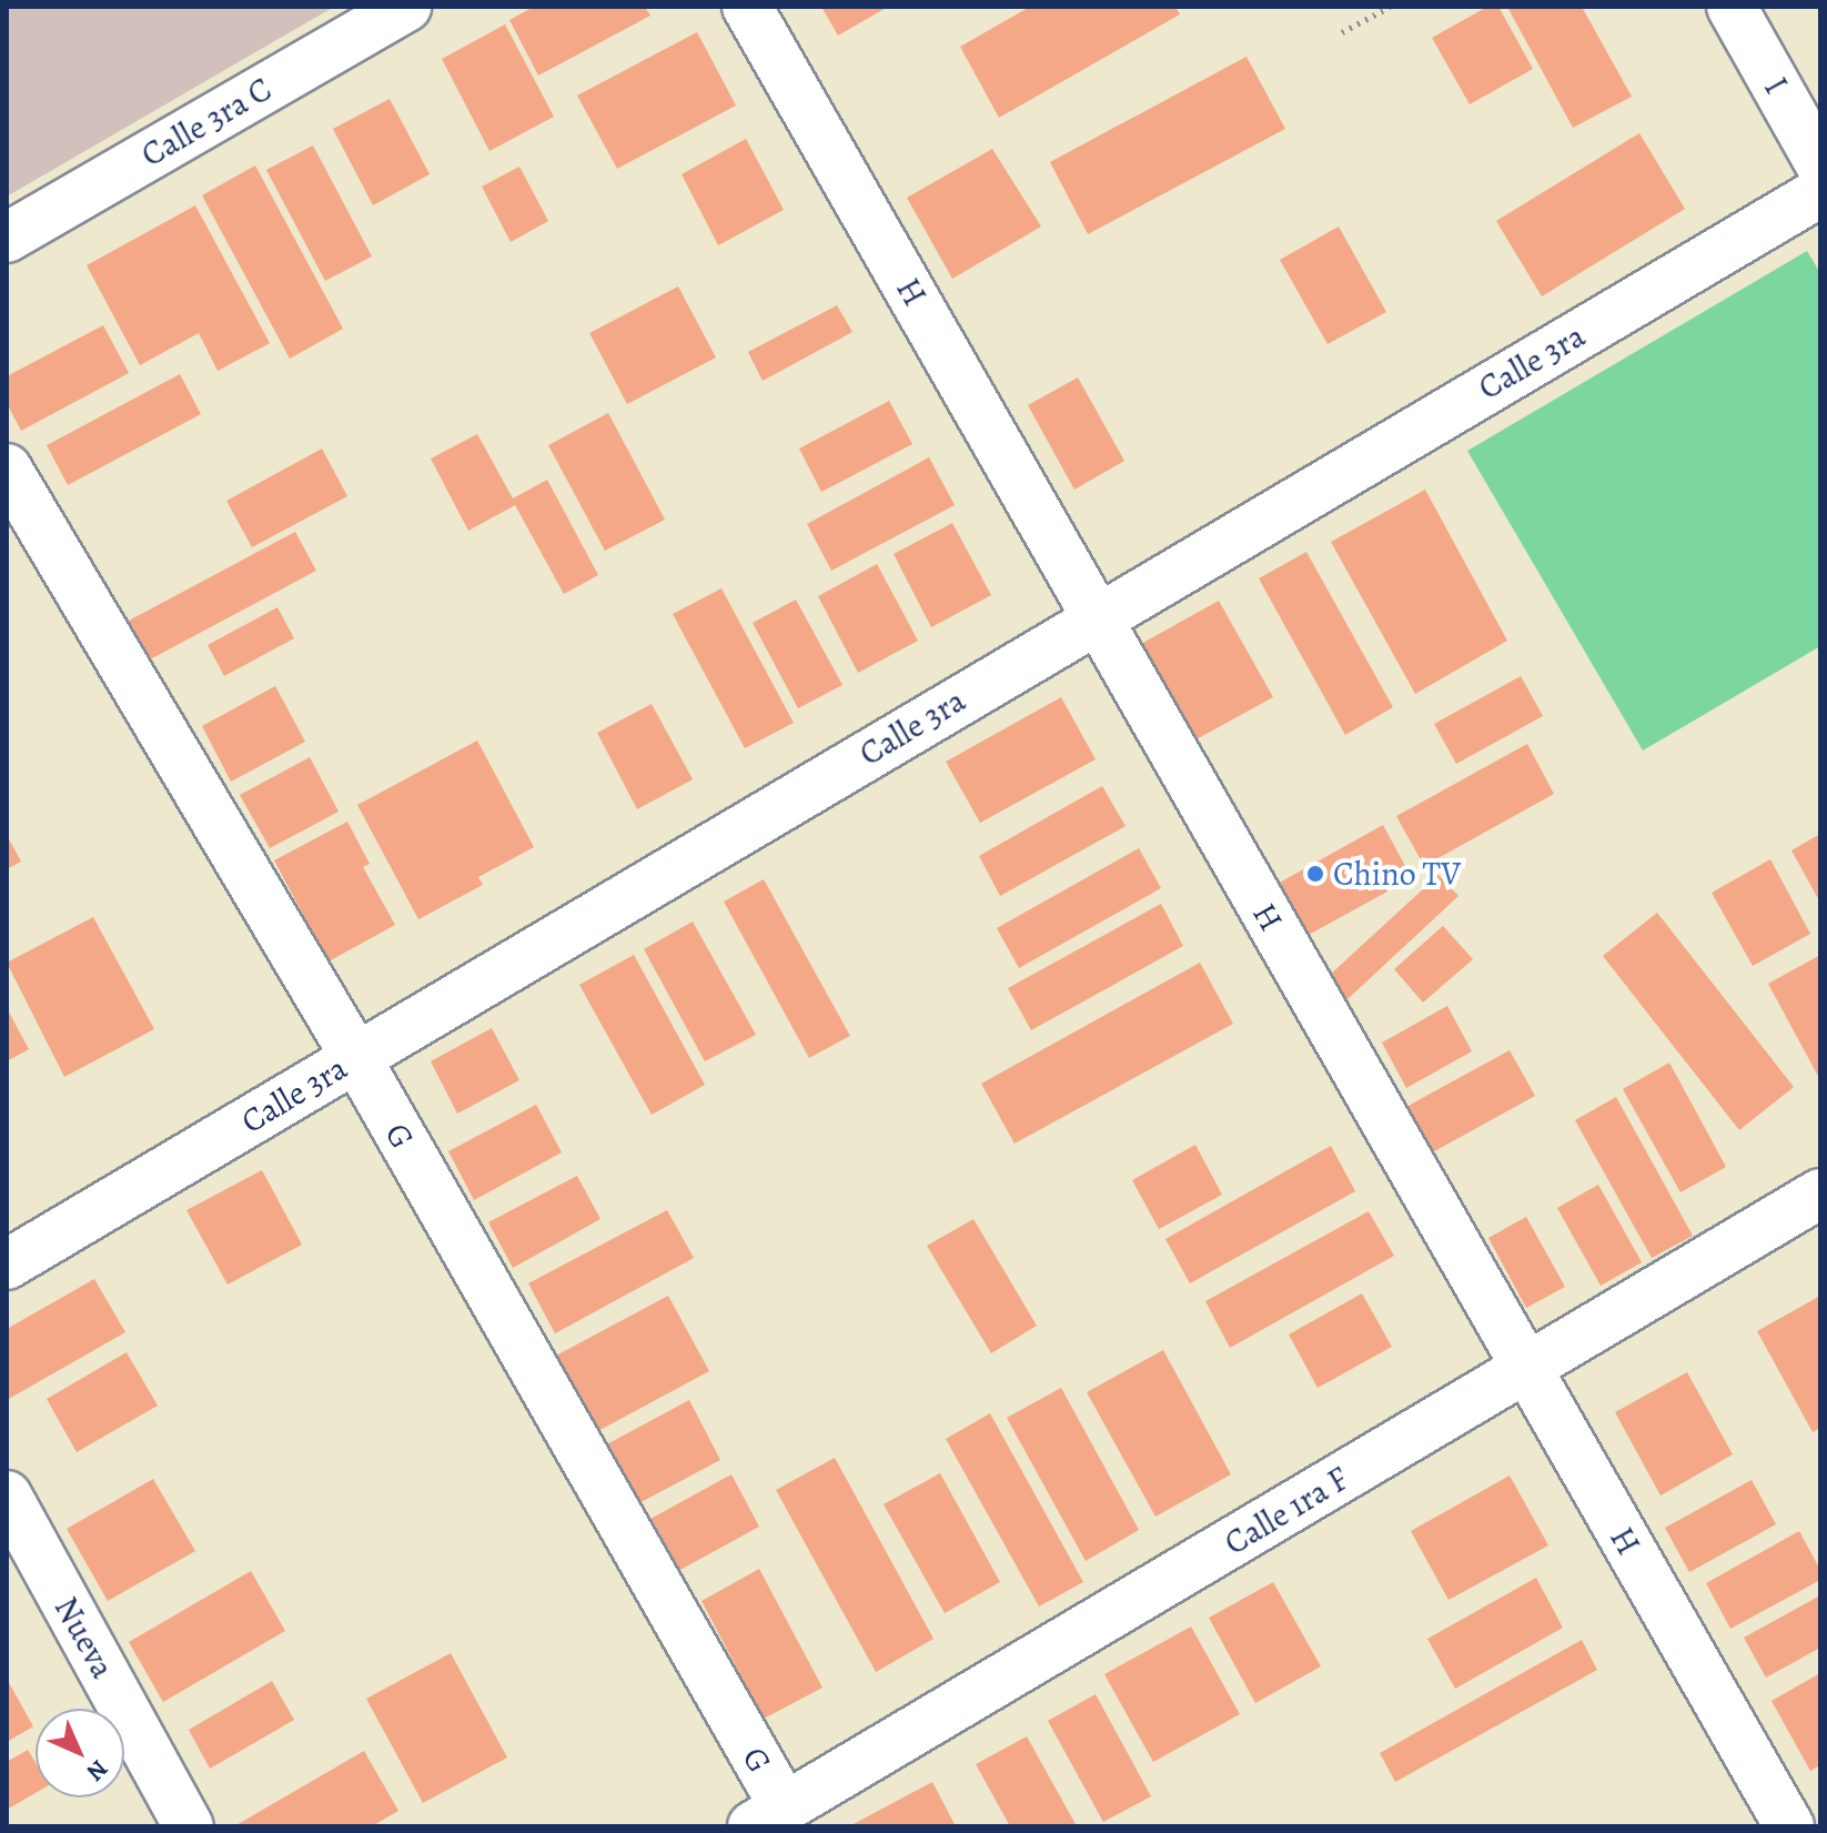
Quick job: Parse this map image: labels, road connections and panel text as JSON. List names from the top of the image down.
{
  "streets": {
    "street": [
      "I",
      "Calle 3ra C",
      "H",
      "Calle 3ra",
      "G",
      "Calle 1ra F",
      "Nueva"
    ]
  },
  "crossings": [
    ["H", "Calle 3ra"],
    ["H", "Calle 1ra F"],
    ["Calle 3ra", "G"],
    ["G", "Calle 1ra F"]
  ],
  "places": ["Chino TV"],
  "north": "bottom right"
}
